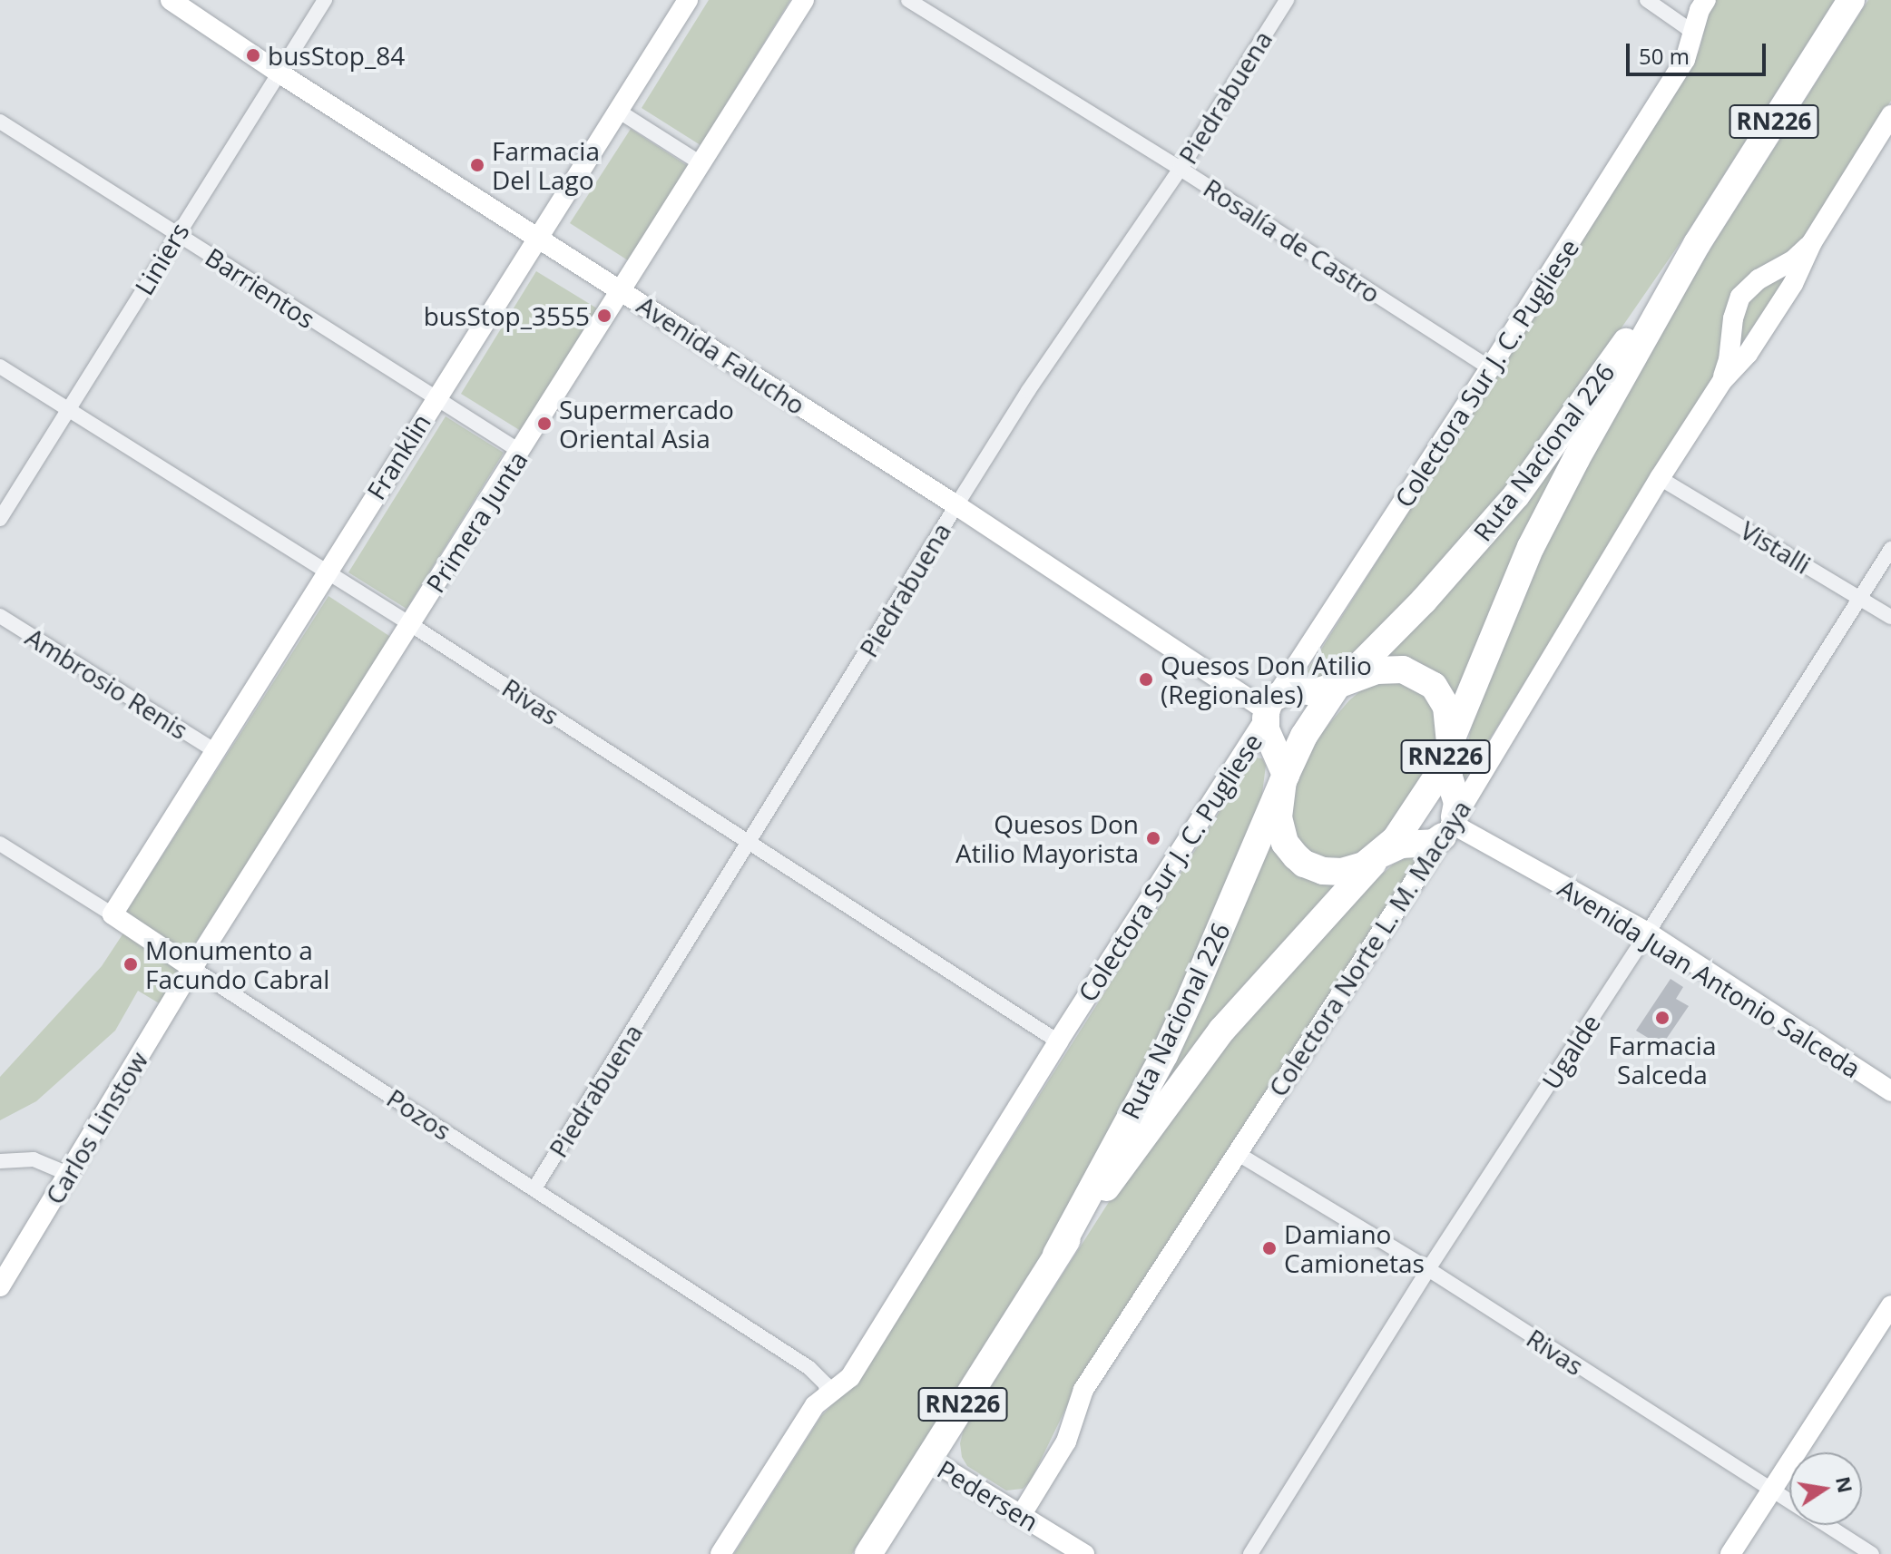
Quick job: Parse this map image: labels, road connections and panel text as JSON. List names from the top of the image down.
{
  "streets": {
    "highway": ["RN226", "Ruta Nacional 226"],
    "main road": [
      "Avenida Falucho",
      "Colectora Sur J. C. Pugliese",
      "Franklin",
      "Primera Junta",
      "Colectora Norte L. M. Macaya",
      "Avenida Juan Antonio Salceda",
      "Pozos",
      "Carlos Linstow",
      "Pedersen"
    ],
    "street": [
      "Piedrabuena",
      "Rosalía de Castro",
      "Liniers",
      "Barrientos",
      "Vistalli",
      "Ambrosio Renis",
      "Rivas",
      "Ugalde"
    ]
  },
  "crossings": [
    ["Piedrabuena", "Rosalía de Castro"],
    ["Piedrabuena", "Avenida Falucho"],
    ["Piedrabuena", "Rivas"],
    ["Piedrabuena", "Pozos"],
    ["Rosalía de Castro", "Colectora Sur J. C. Pugliese"],
    ["Liniers", "Barrientos"],
    ["Liniers", "Avenida Falucho"],
    ["Liniers", "Rivas"],
    ["Barrientos", "Franklin"],
    ["Barrientos", "Primera Junta"],
    ["Avenida Falucho", "Colectora Sur J. C. Pugliese"],
    ["Avenida Falucho", "Franklin"],
    ["Avenida Falucho", "Primera Junta"],
    ["Colectora Sur J. C. Pugliese", "Rivas"],
    ["Colectora Sur J. C. Pugliese", "Pozos"],
    ["Ruta Nacional 226", "Pedersen"],
    ["Franklin", "Ambrosio Renis"],
    ["Franklin", "Rivas"],
    ["Franklin", "Pozos"],
    ["Primera Junta", "Rivas"],
    ["Primera Junta", "Pozos"],
    ["Primera Junta", "Carlos Linstow"],
    ["Vistalli", "Colectora Norte L. M. Macaya"],
    ["Vistalli", "Ugalde"],
    ["Rivas", "Colectora Norte L. M. Macaya"],
    ["Rivas", "Ugalde"],
    ["Colectora Norte L. M. Macaya", "Avenida Juan Antonio Salceda"],
    ["Colectora Norte L. M. Macaya", "Pedersen"],
    ["Avenida Juan Antonio Salceda", "Ugalde"],
    ["Pozos", "Carlos Linstow"]
  ],
  "places": [
    "busStop_84",
    "Farmacia Del Lago",
    "busStop_3555",
    "Supermercado Oriental Asia",
    "Quesos Don Atilio (Regionales)",
    "Quesos Don Atilio Mayorista",
    "Monumento a Facundo Cabral",
    "Farmacia Salceda",
    "Damiano Camionetas"
  ],
  "scale_bar": "50 m",
  "north": "right"
}
